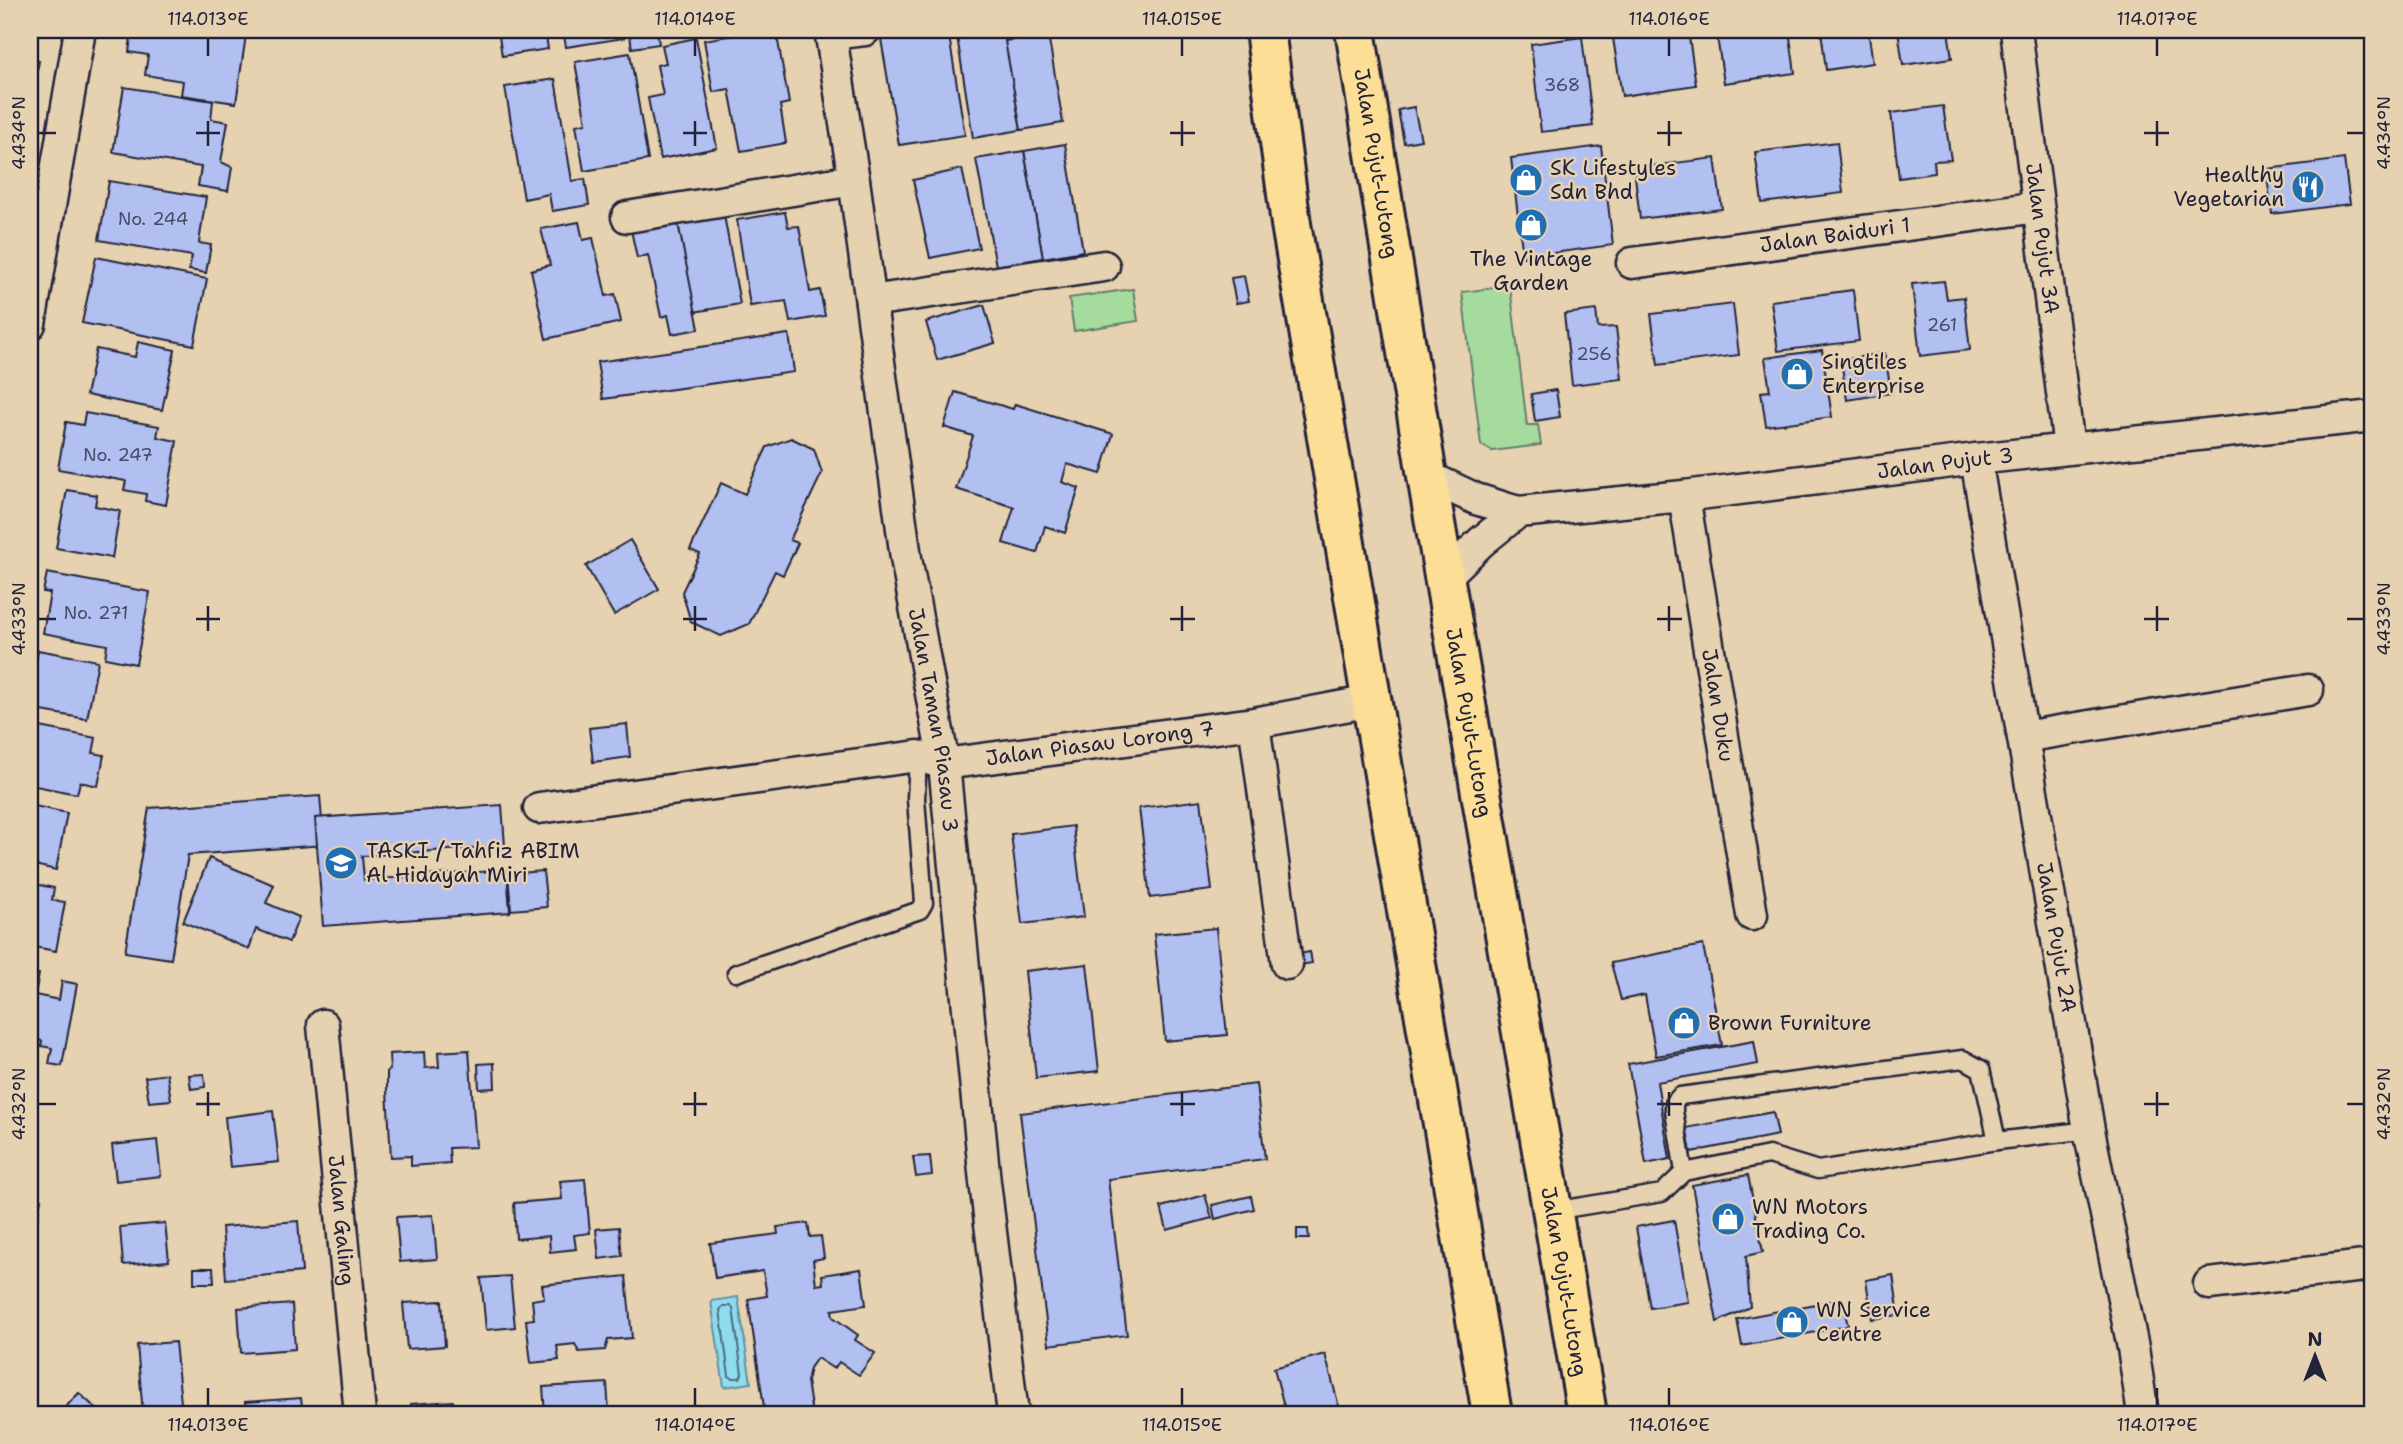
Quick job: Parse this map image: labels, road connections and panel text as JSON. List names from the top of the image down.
{
  "streets": {
    "highway": ["Jalan Pujut-Lutong"],
    "street": [
      "Jalan Baiduri 1",
      "Jalan Pujut 3A",
      "Jalan Pujut 3",
      "Jalan Duku",
      "Jalan Taman Piasau 3",
      "Jalan Piasau Lorong 7",
      "Jalan Pujut 2A",
      "Jalan Galing"
    ]
  },
  "crossings": [
    ["Jalan Pujut-Lutong", "Jalan Pujut 3"],
    ["Jalan Baiduri 1", "Jalan Pujut 3A"],
    ["Jalan Pujut 3A", "Jalan Pujut 3"],
    ["Jalan Pujut 3", "Jalan Duku"],
    ["Jalan Pujut 3", "Jalan Pujut 2A"],
    ["Jalan Taman Piasau 3", "Jalan Piasau Lorong 7"]
  ],
  "places": {
    "shop": [
      "SK Lifestyles Sdn Bhd",
      "The Vintage Garden",
      "Singtiles Enterprise",
      "Brown Furniture",
      "WN Motors Trading Co.",
      "WN Service Centre"
    ],
    "restaurant": ["Healthy Vegetarian"],
    "school or university": ["TASKI / Tahfiz ABIM Al Hidayah Miri"]
  },
  "house_numbers": [
    "368",
    "No. 244",
    "261",
    "256",
    "No. 247",
    "No. 271"
  ],
  "north": "top",
  "coordinates": [
    "114.013°E",
    "114.014°E",
    "114.015°E",
    "114.016°E",
    "114.017°E",
    "4.434°N",
    "4.433°N",
    "4.432°N"
  ]
}
